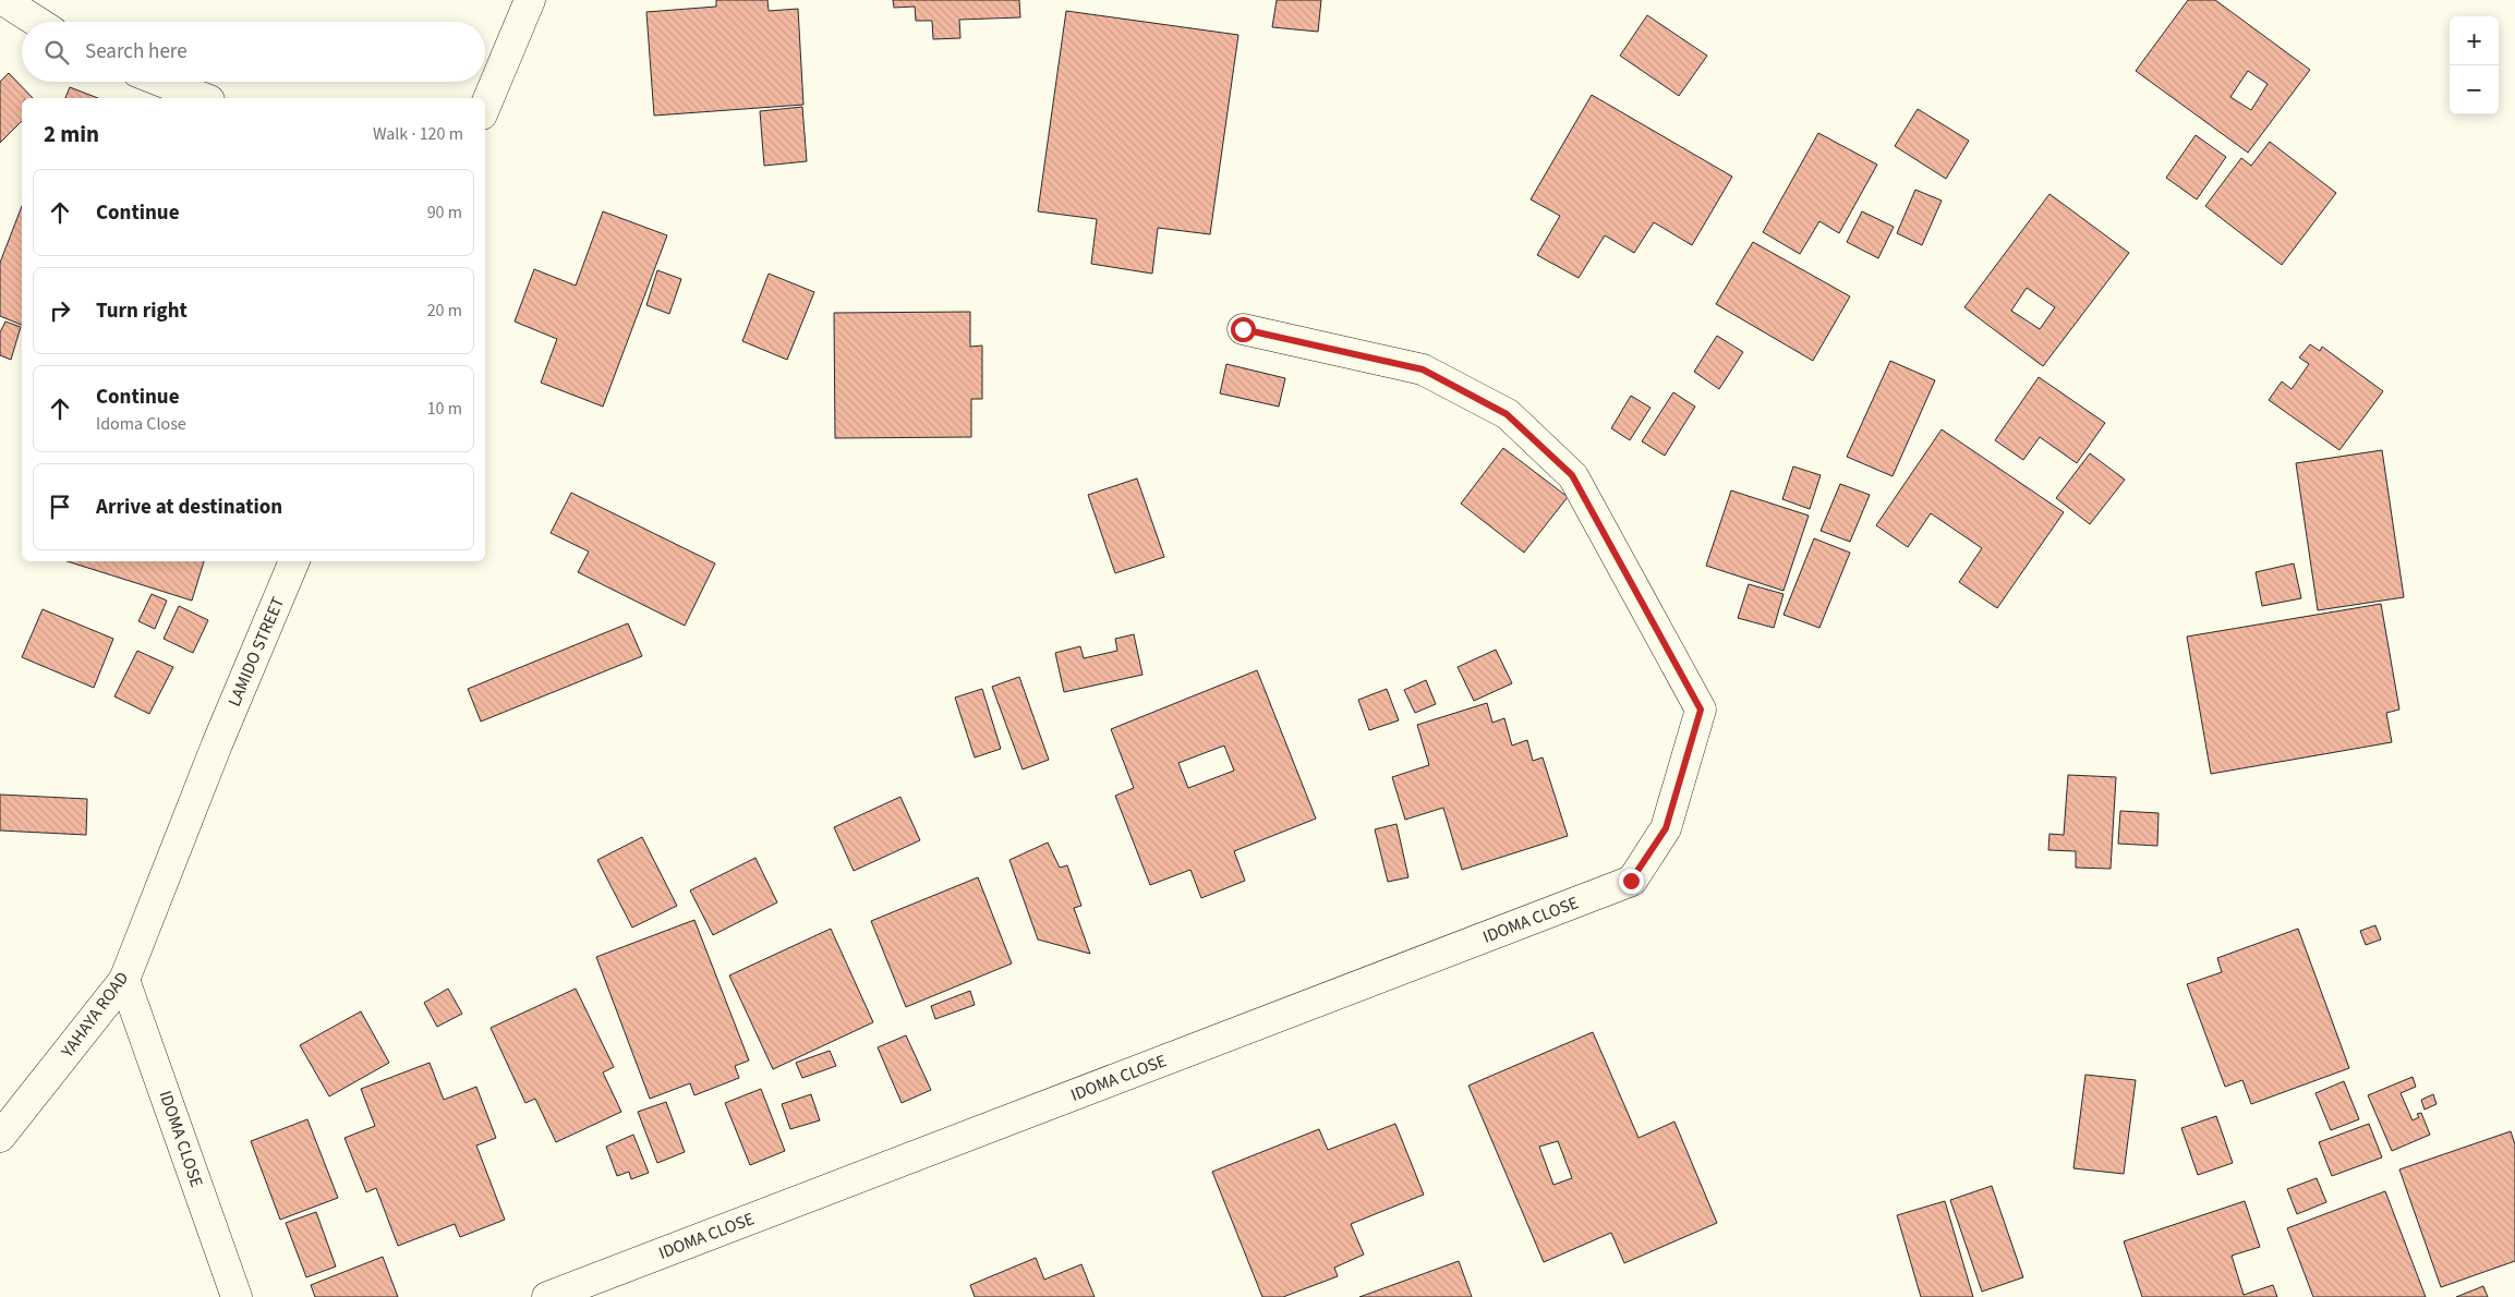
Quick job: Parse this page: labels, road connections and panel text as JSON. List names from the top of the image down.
{
  "streets": {
    "street": ["LAMIDO STREET", "IDOMA CLOSE", "YAHAYA ROAD"]
  },
  "crossings": [
    ["LAMIDO STREET", "YAHAYA ROAD"],
    ["IDOMA CLOSE", "YAHAYA ROAD"]
  ],
  "page": {
    "map_buttons": ["+", "−"],
    "search": "Search here",
    "heading": ["2 min", "Walk · 120 m"],
    "list": [
      ["Continue", "90 m"],
      ["Turn right", "20 m"],
      ["Continue", "Idoma Close", "10 m"],
      "Arrive at destination"
    ]
  }
}
